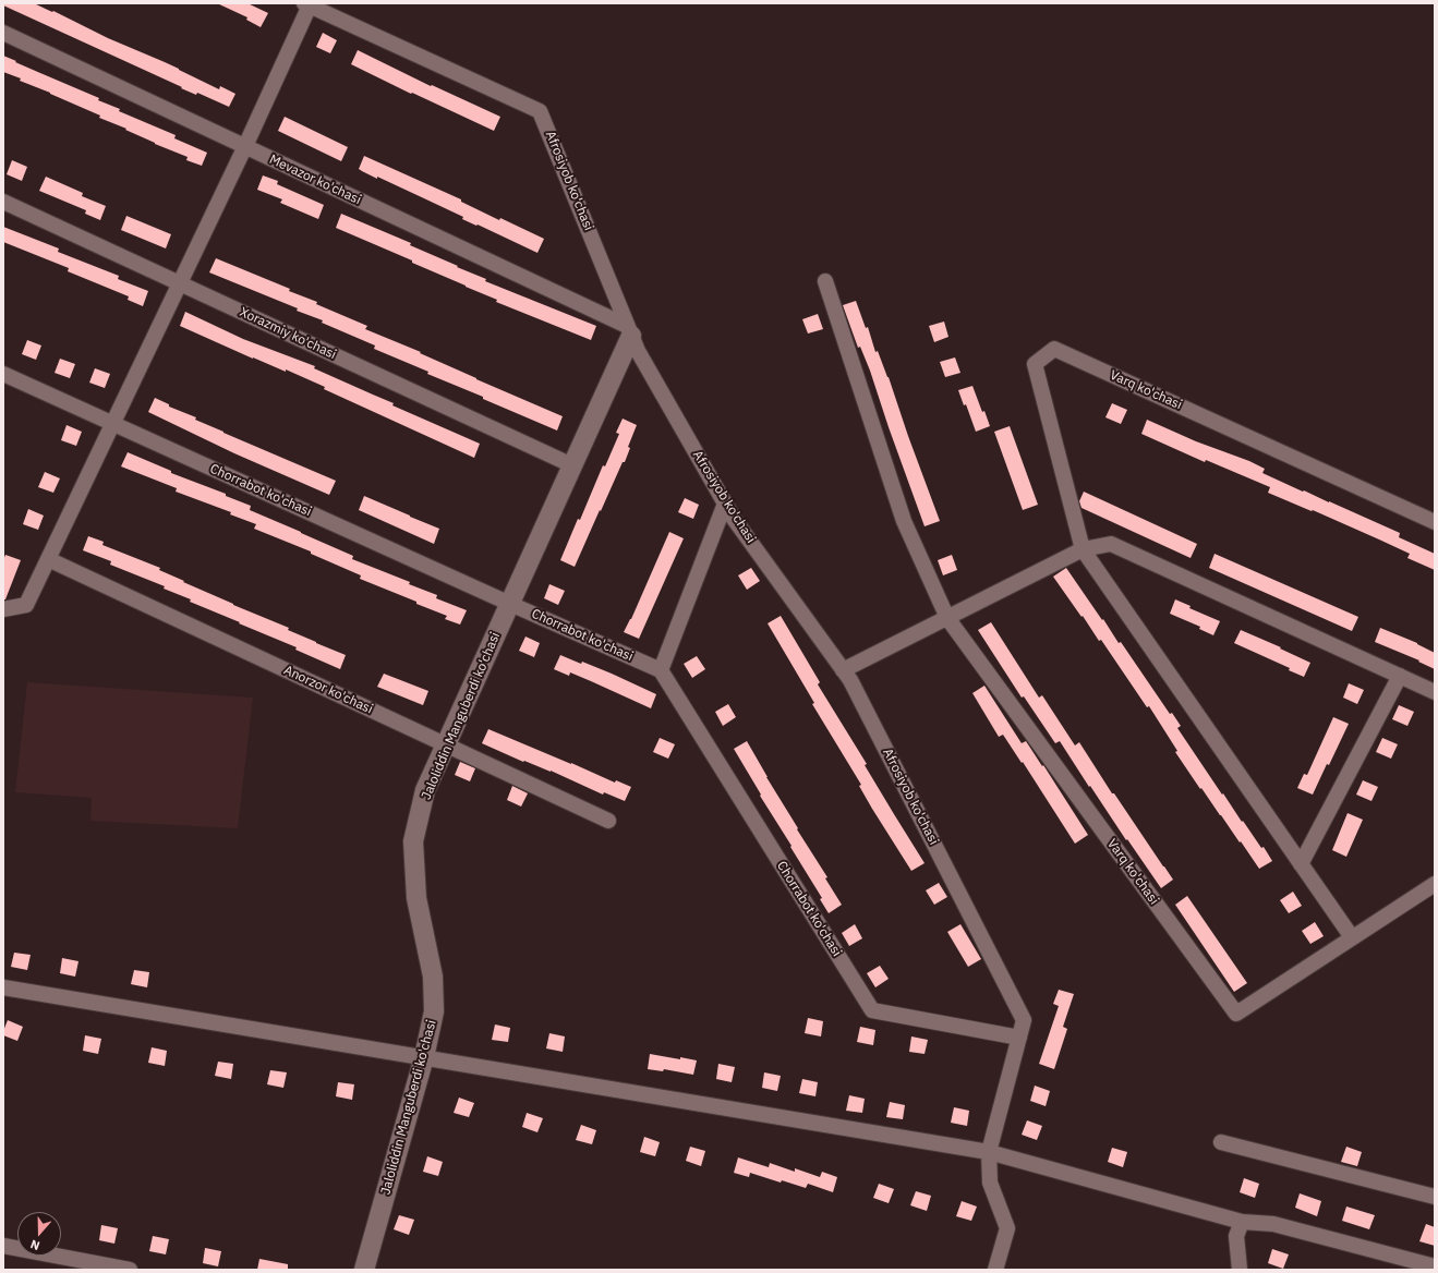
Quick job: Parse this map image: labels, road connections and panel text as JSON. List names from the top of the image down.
{
  "streets": {
    "street": [
      "Mevazor ko'chasi",
      "Afrosiyob ko'chasi",
      "Xorazmiy ko'chasi",
      "Varq ko'chasi",
      "Chorrabot ko'chasi",
      "Anorzor ko'chasi",
      "Jaloliddin Manguberdi ko'chasi"
    ]
  },
  "crossings": [
    ["Mevazor ko'chasi", "Afrosiyob ko'chasi"],
    ["Mevazor ko'chasi", "Jaloliddin Manguberdi ko'chasi"],
    ["Afrosiyob ko'chasi", "Chorrabot ko'chasi"],
    ["Afrosiyob ko'chasi", "Jaloliddin Manguberdi ko'chasi"],
    ["Xorazmiy ko'chasi", "Jaloliddin Manguberdi ko'chasi"],
    ["Chorrabot ko'chasi", "Jaloliddin Manguberdi ko'chasi"],
    ["Anorzor ko'chasi", "Jaloliddin Manguberdi ko'chasi"]
  ],
  "north": "bottom"
}
